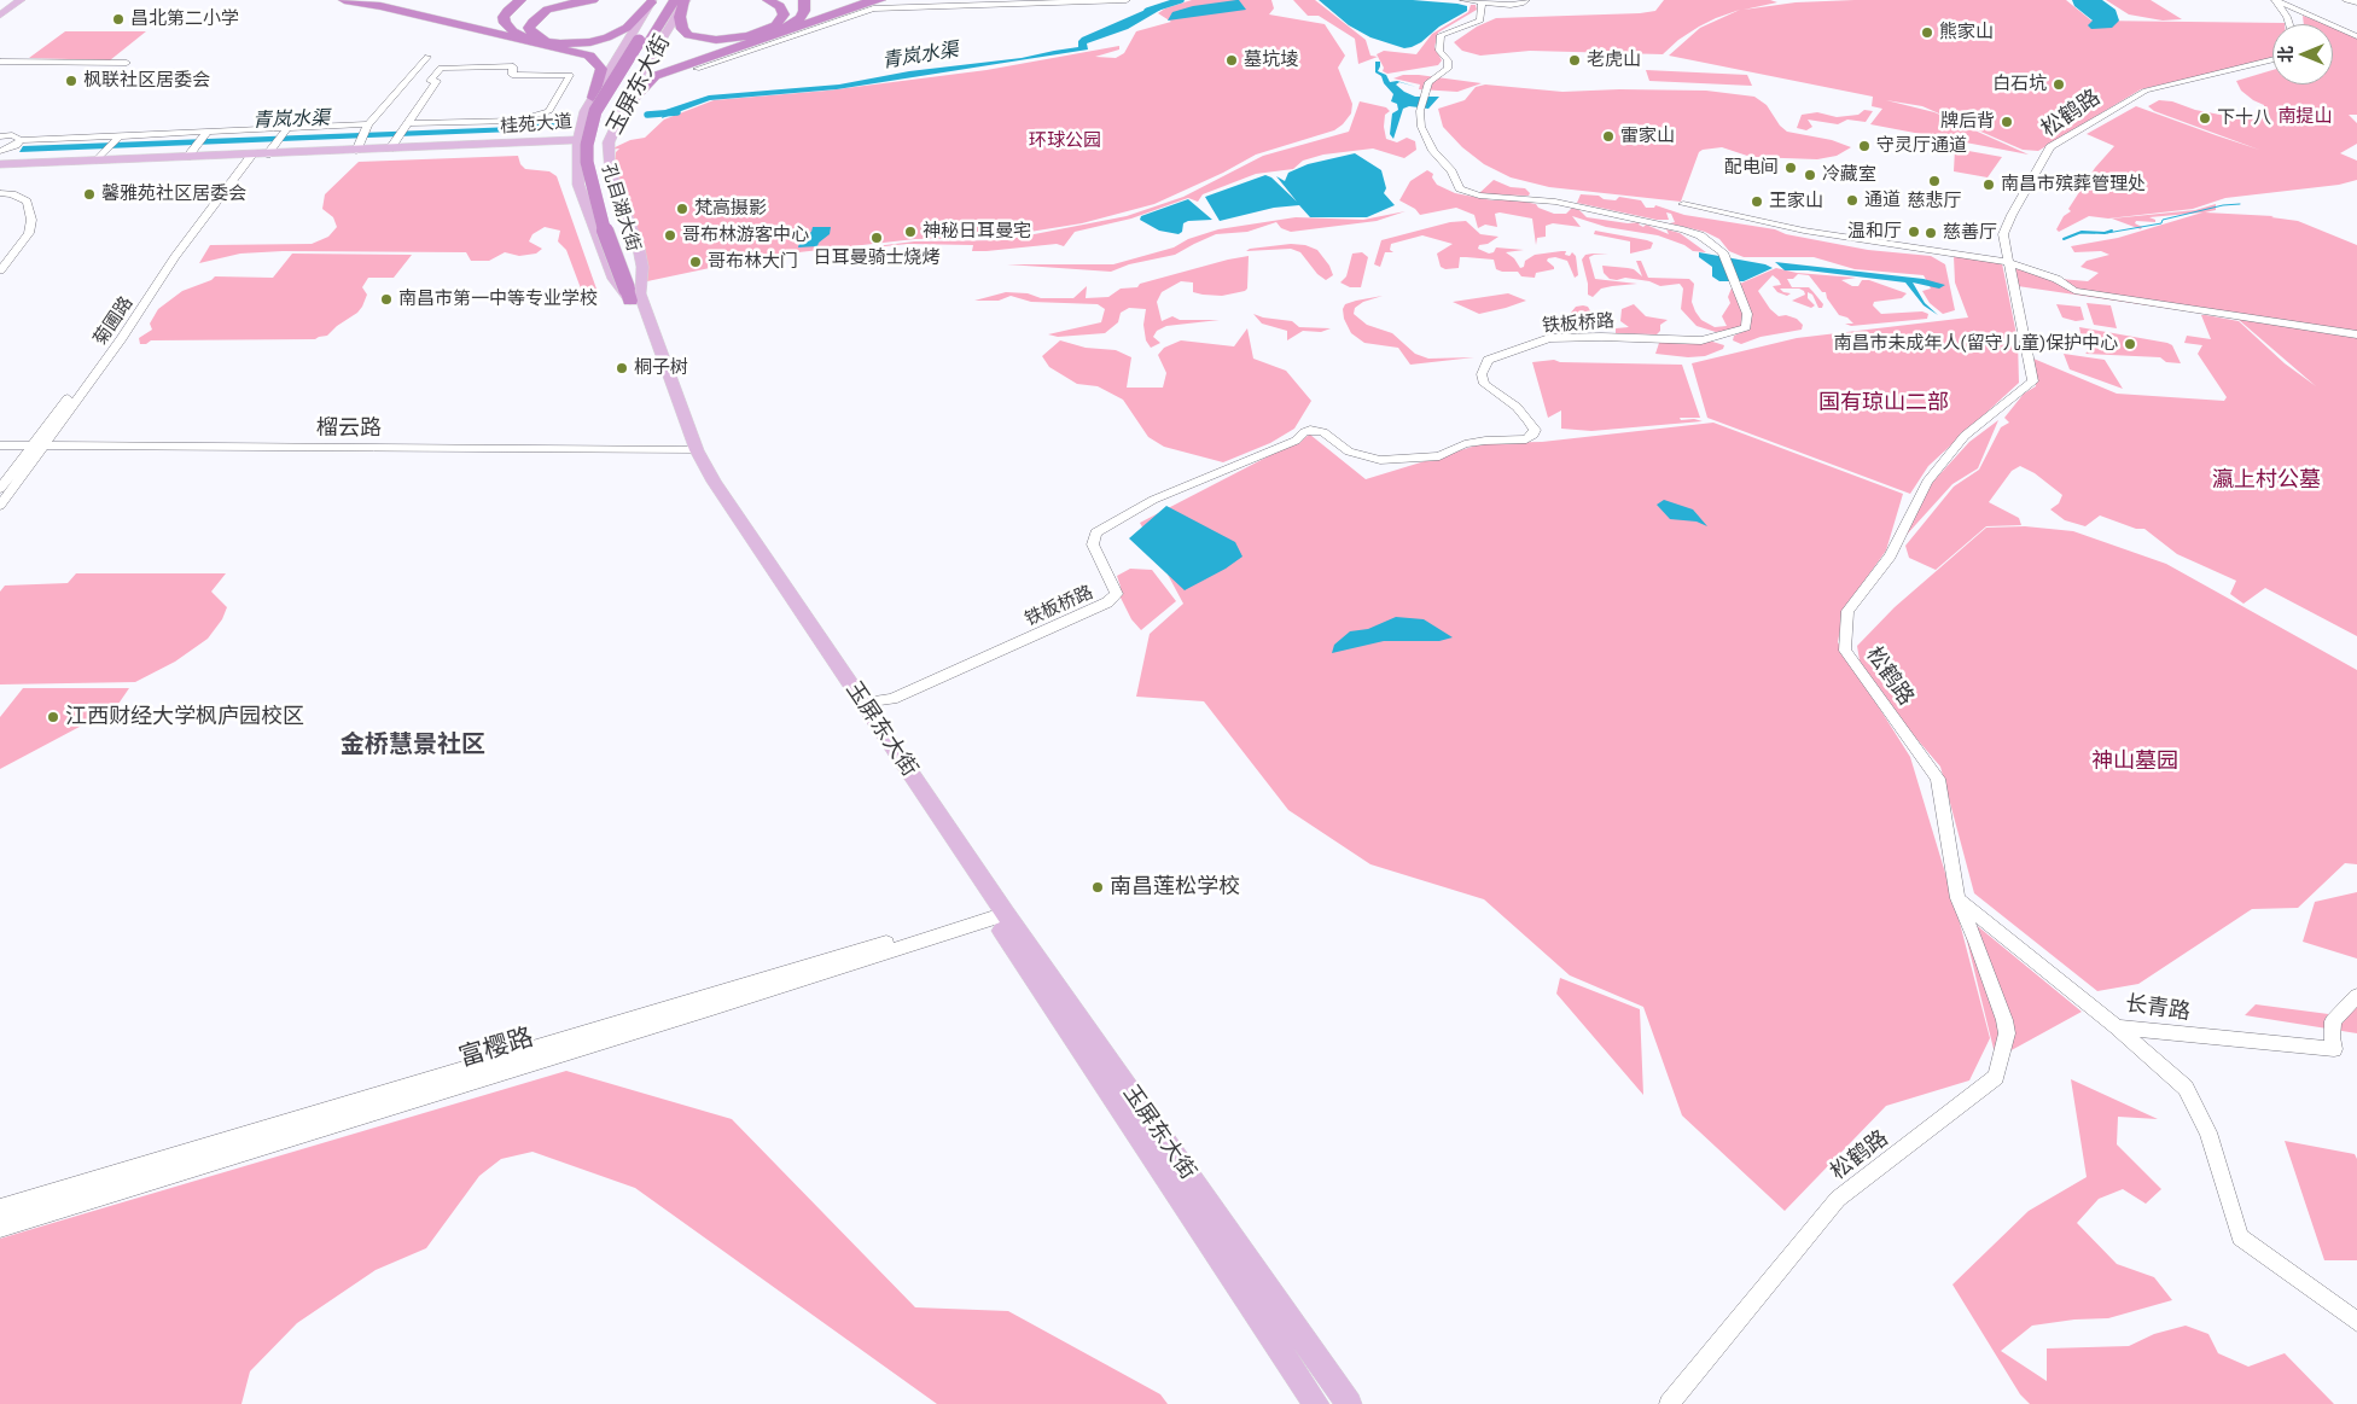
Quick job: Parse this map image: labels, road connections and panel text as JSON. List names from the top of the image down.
{
  "streets": {
    "highway": ["孔目湖大街"],
    "main road": ["玉屏东大街", "桂苑大道"],
    "street": [
      "松鹤路",
      "菊圃路",
      "铁板桥路",
      "榴云路",
      "长青路",
      "富樱路"
    ]
  },
  "crossings": [
    ["玉屏东大街", "桂苑大道"],
    ["玉屏东大街", "孔目湖大街"],
    ["玉屏东大街", "铁板桥路"],
    ["玉屏东大街", "榴云路"],
    ["玉屏东大街", "富樱路"],
    ["松鹤路", "长青路"],
    ["桂苑大道", "菊圃路"],
    ["菊圃路", "榴云路"]
  ],
  "districts": ["金桥慧景社区"],
  "water": ["青岚水渠"],
  "parks": [
    "南提山",
    "环球公园",
    "国有琼山二部",
    "瀛上村公墓",
    "神山墓园"
  ],
  "places": [
    "昌北第二小学",
    "熊家山",
    "墓坑堎",
    "老虎山",
    "枫联社区居委会",
    "白石坑",
    "下十八",
    "牌后背",
    "雷家山",
    "守灵厅通道",
    "配电间",
    "冷藏室",
    "慈悲厅",
    "南昌市殡葬管理处",
    "馨雅苑社区居委会",
    "通道",
    "王家山",
    "梵高摄影",
    "神秘日耳曼宅",
    "温和厅",
    "慈善厅",
    "哥布林游客中心",
    "日耳曼骑士烧烤",
    "哥布林大门",
    "南昌市第一中等专业学校",
    "南昌市未成年人(留守儿童)保护中心",
    "桐子树",
    "江西财经大学枫庐园校区",
    "南昌莲松学校"
  ],
  "north": "left"
}
